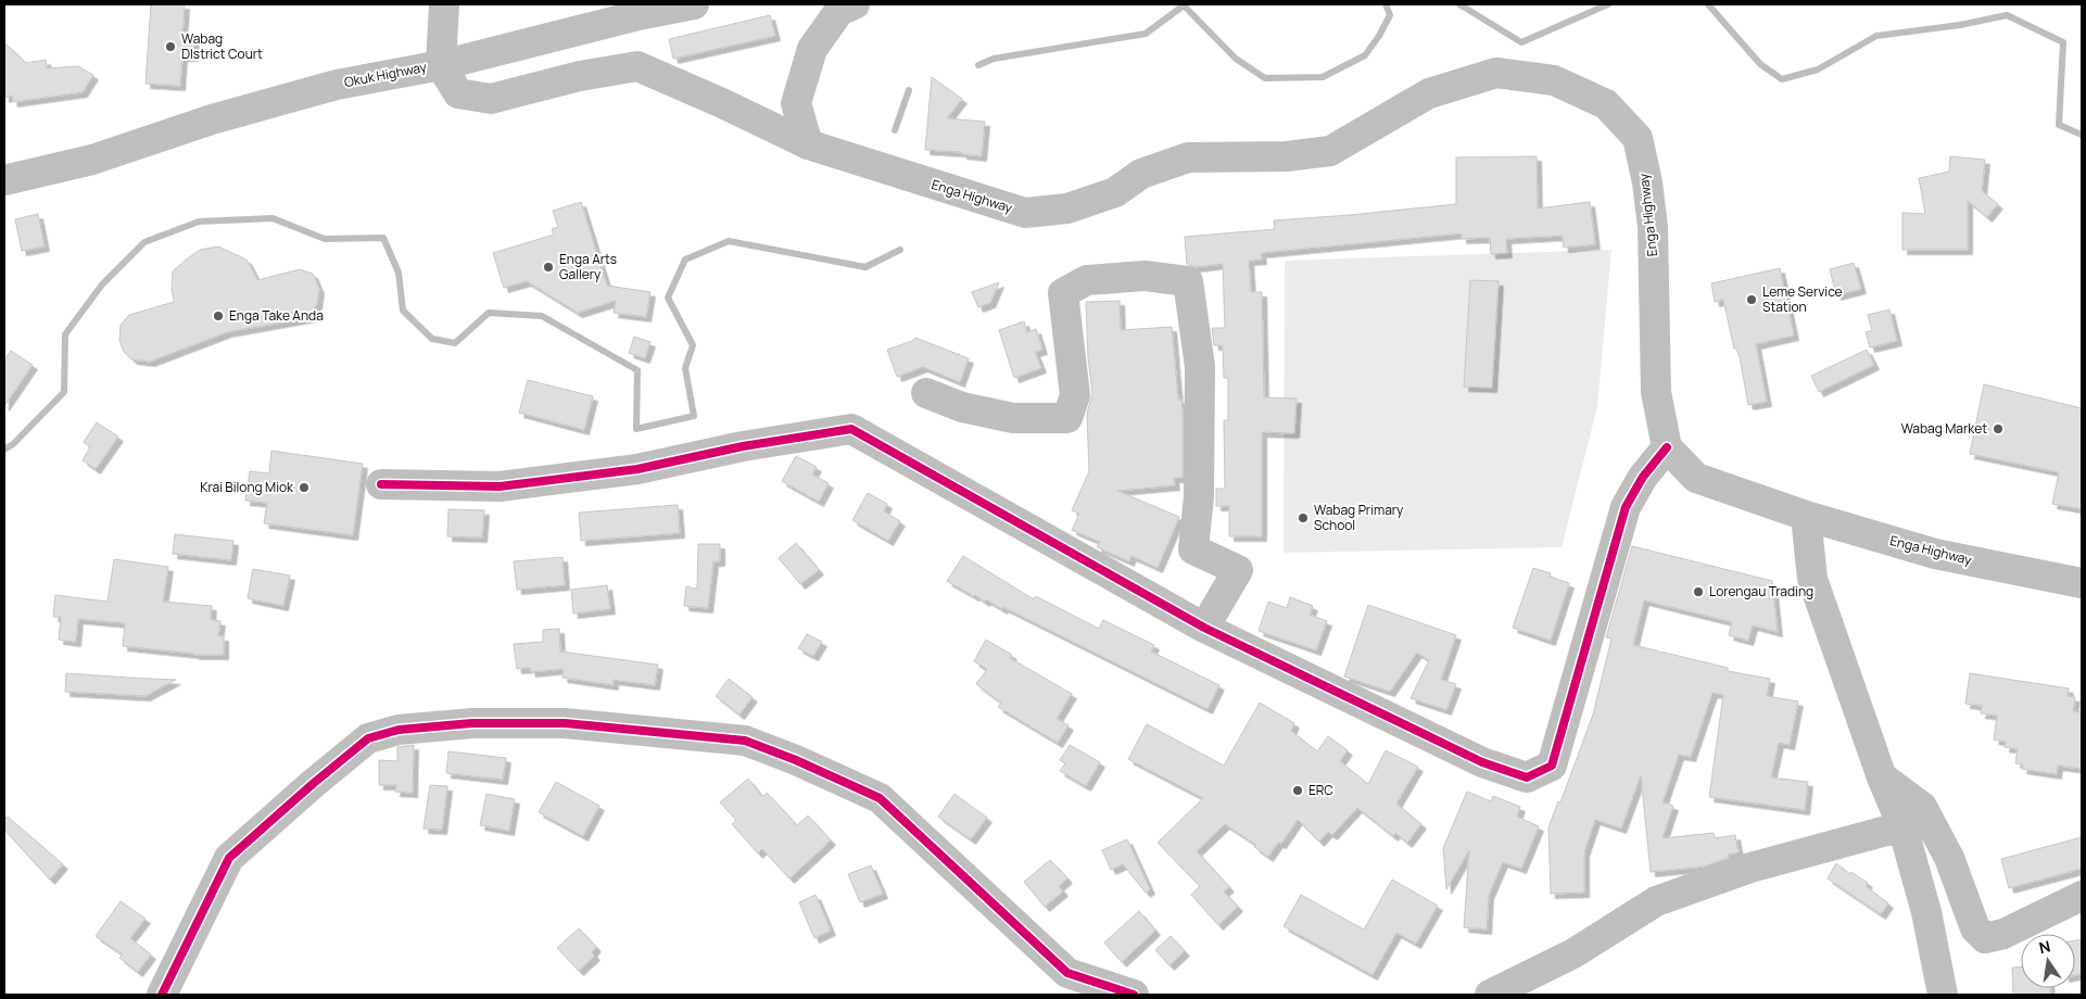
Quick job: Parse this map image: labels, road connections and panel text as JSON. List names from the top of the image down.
{
  "streets": {
    "street": ["Okuk Highway", "Enga Highway"]
  },
  "crossings": [
    ["Okuk Highway", "Enga Highway"]
  ],
  "places": [
    "Wabag DIstrict Court",
    "Enga Arts Gallery",
    "Leme Service Station",
    "Enga Take Anda",
    "Wabag Market",
    "Krai Bilong Miok",
    "Wabag Primary School",
    "Lorengau Trading",
    "ERC"
  ],
  "north": "top"
}
